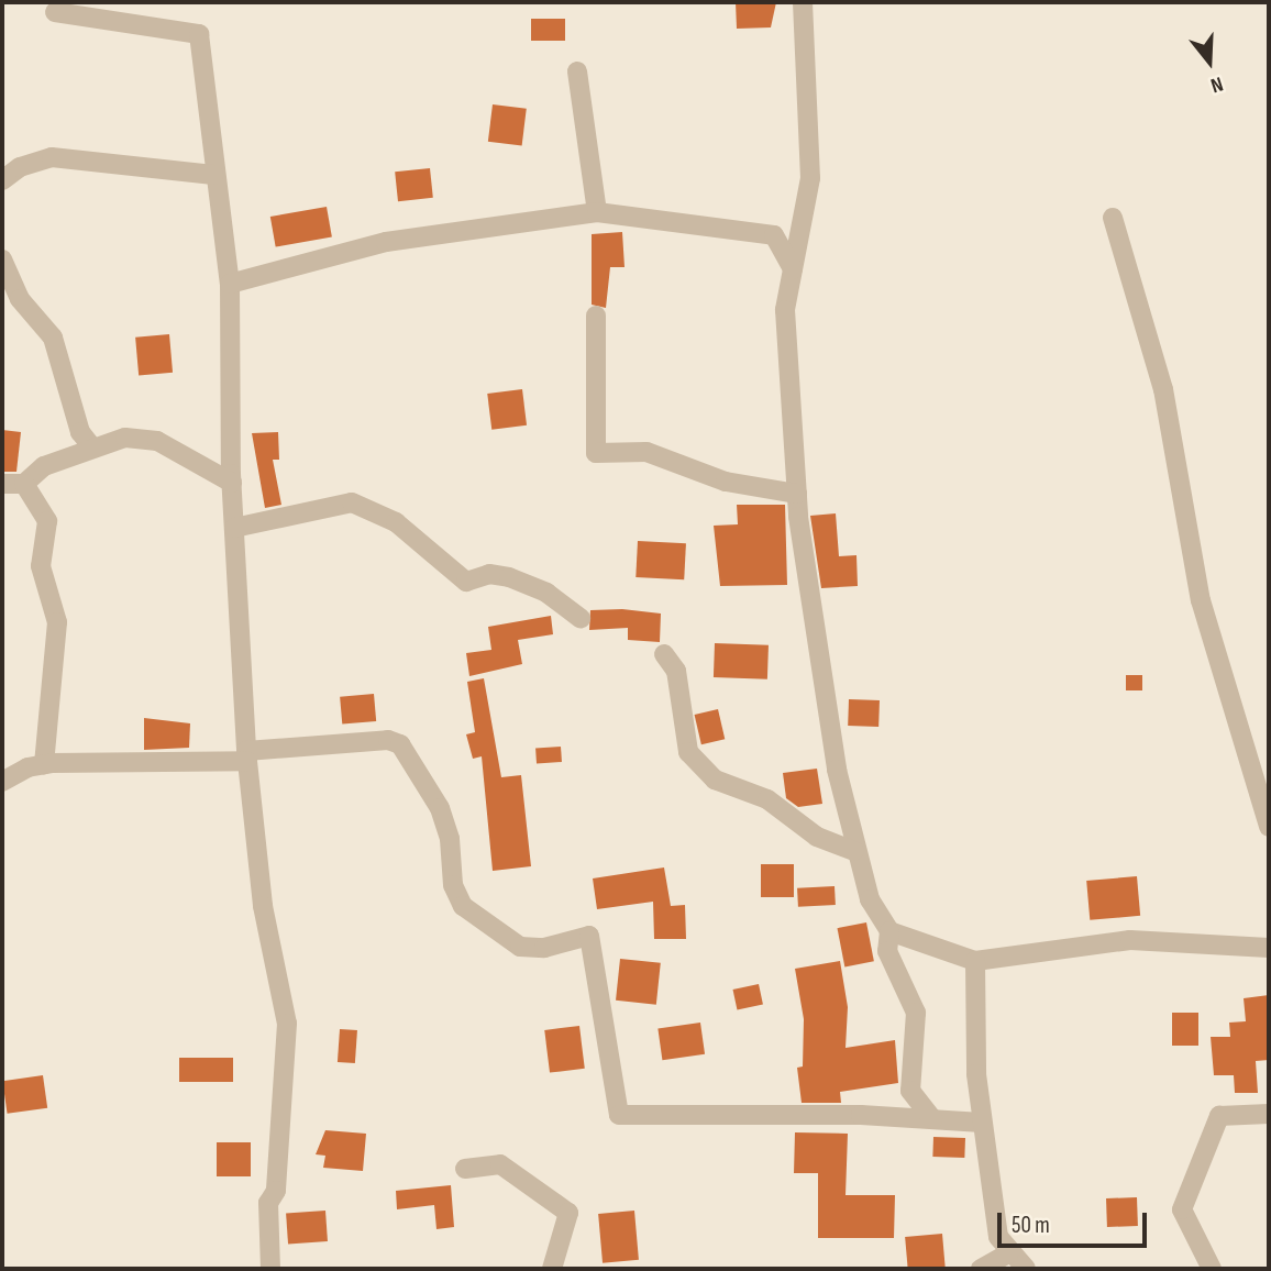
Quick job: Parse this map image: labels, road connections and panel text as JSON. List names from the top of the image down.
{
  "scale_bar": "50 m",
  "north": "bottom"
}
